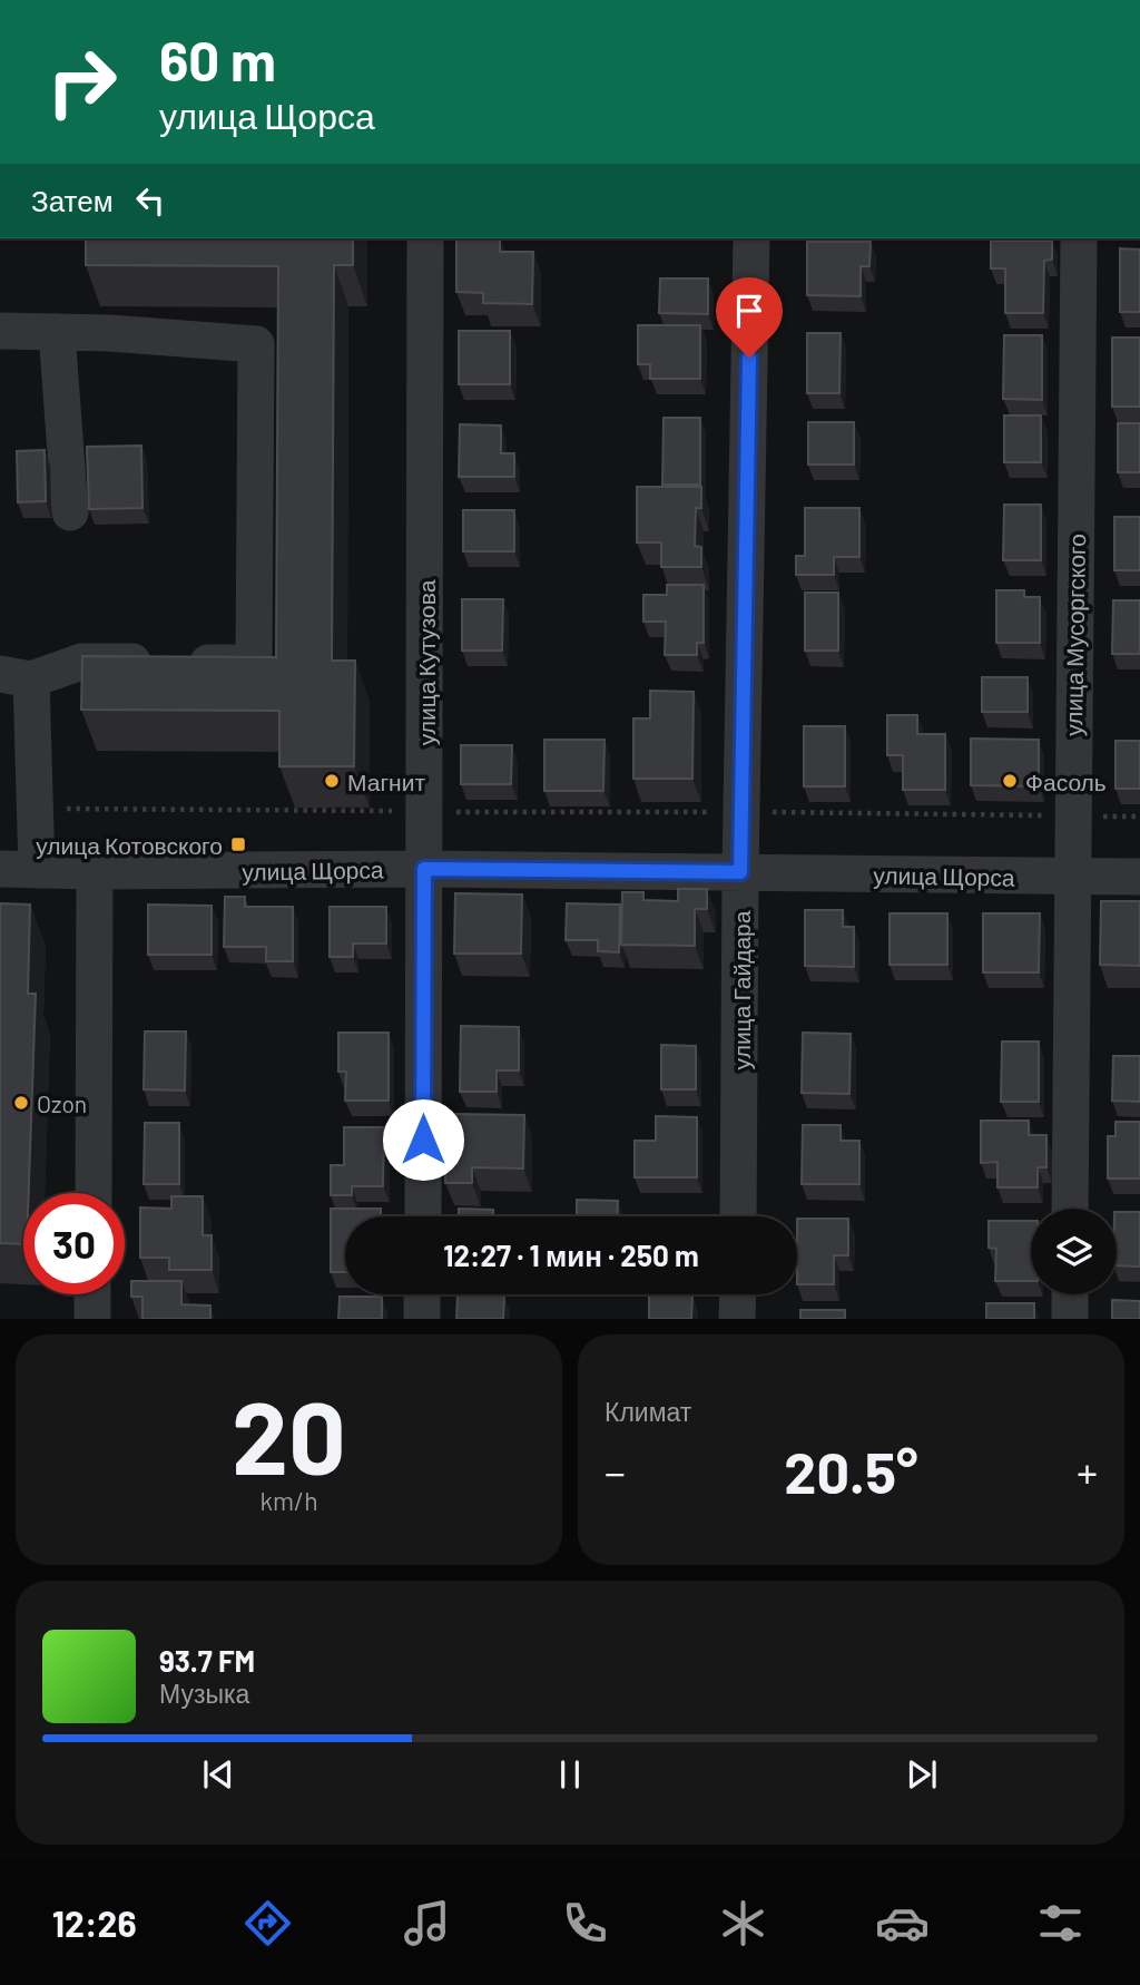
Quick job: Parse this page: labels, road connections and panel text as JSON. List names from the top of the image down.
{
  "streets": {
    "street": [
      "улица Мусоргского",
      "улица Кутузова",
      "улица Щорса",
      "улица Гайдара"
    ]
  },
  "crossings": [
    ["улица Мусоргского", "улица Щорса"],
    ["улица Кутузова", "улица Щорса"],
    ["улица Щорса", "улица Гайдара"]
  ],
  "places": {
    "other": ["Магнит", "Фасоль", "Ozon"],
    "transit": ["улица Котовского"]
  },
  "page": {
    "turn": ["60 m", "улица Щорса"],
    "then": "Затем",
    "limit": "30",
    "trip": "12:27 · 1 мин · 250 m",
    "tile": [
      ["20", "km/h"],
      "Климат"
    ],
    "heat": ["−", "20.5°", "+"],
    "song": ["93.7 FM", "Музыка"],
    "tabs": "12:26"
  }
}
